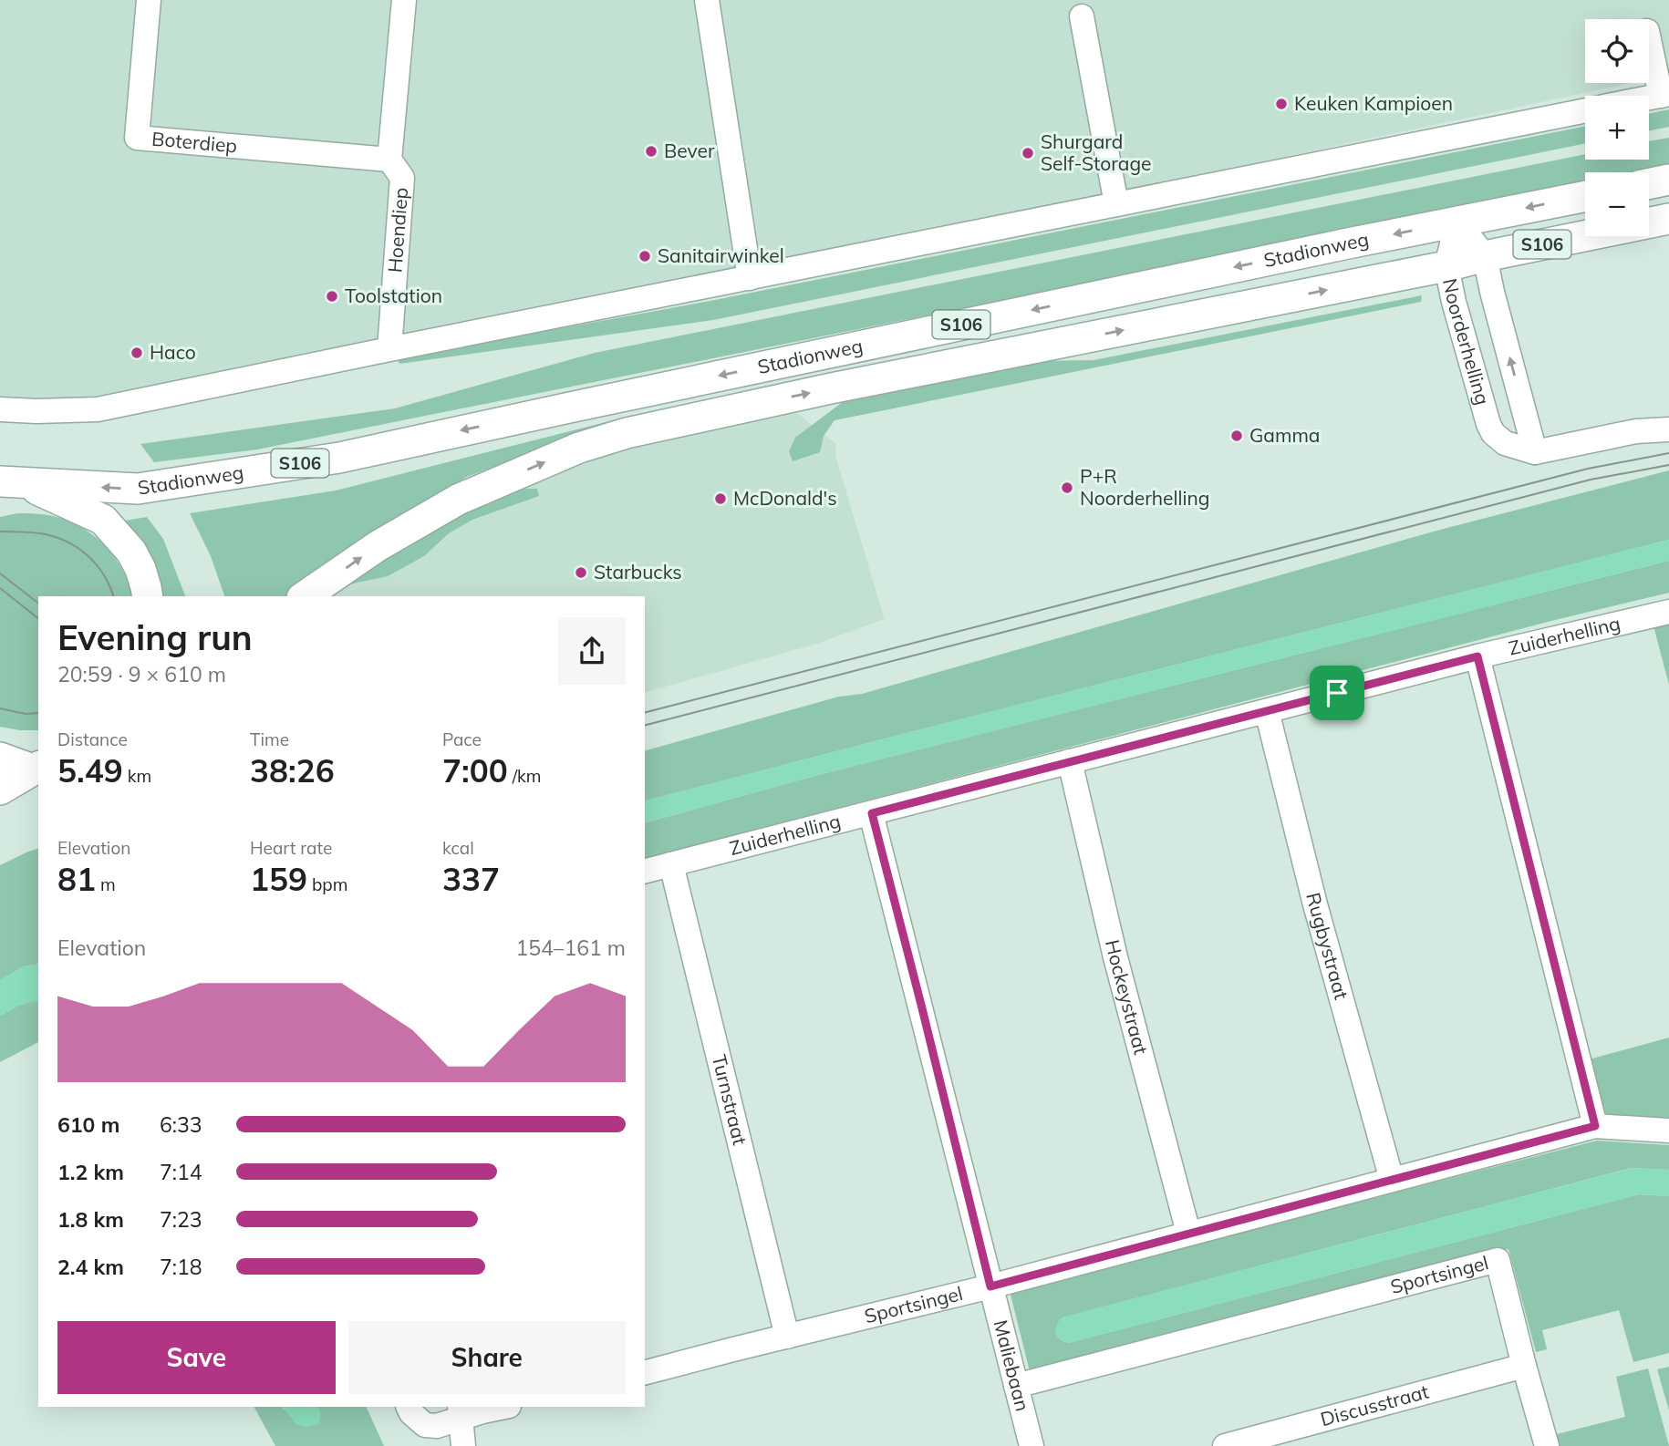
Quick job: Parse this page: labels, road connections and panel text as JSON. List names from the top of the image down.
{
  "streets": {
    "main road": ["S106", "Stadionweg"],
    "street": [
      "Boterdiep",
      "Hoendiep",
      "Noorderhelling",
      "Zuiderhelling",
      "Rugbystraat",
      "Hockeystraat",
      "Turnstraat",
      "Sportsingel",
      "Maliebaan",
      "Discusstraat"
    ]
  },
  "crossings": [
    ["Boterdiep", "Hoendiep"],
    ["Stadionweg", "Noorderhelling"],
    ["Zuiderhelling", "Rugbystraat"],
    ["Zuiderhelling", "Hockeystraat"],
    ["Zuiderhelling", "Turnstraat"],
    ["Zuiderhelling", "Maliebaan"],
    ["Rugbystraat", "Sportsingel"],
    ["Hockeystraat", "Sportsingel"],
    ["Turnstraat", "Sportsingel"],
    ["Sportsingel", "Maliebaan"],
    ["Sportsingel", "Discusstraat"]
  ],
  "places": [
    "Keuken Kampioen",
    "Bever",
    "Shurgard Self-Storage",
    "Sanitairwinkel",
    "Toolstation",
    "Haco",
    "Gamma",
    "P+R Noorderhelling",
    "McDonald's",
    "Starbucks"
  ],
  "page": {
    "map_buttons": ["+", "−"],
    "heading": ["Evening run", "20:59 · 9 × 610 m"],
    "stats": [
      ["Distance", "5.49 km"],
      ["Time", "38:26"],
      ["Pace", "7:00 /km"],
      ["Elevation", "81 m"],
      ["Heart rate", "159 bpm"],
      ["kcal", "337"]
    ],
    "chart": ["Elevation", "154–161 m"],
    "list": [
      {
        "name": "610 m",
        "note": "6:33"
      },
      {
        "name": "1.2 km",
        "note": "7:14"
      },
      {
        "name": "1.8 km",
        "note": "7:23"
      },
      {
        "name": "2.4 km",
        "note": "7:18"
      }
    ],
    "buttons": ["Save", "Share"]
  }
}
